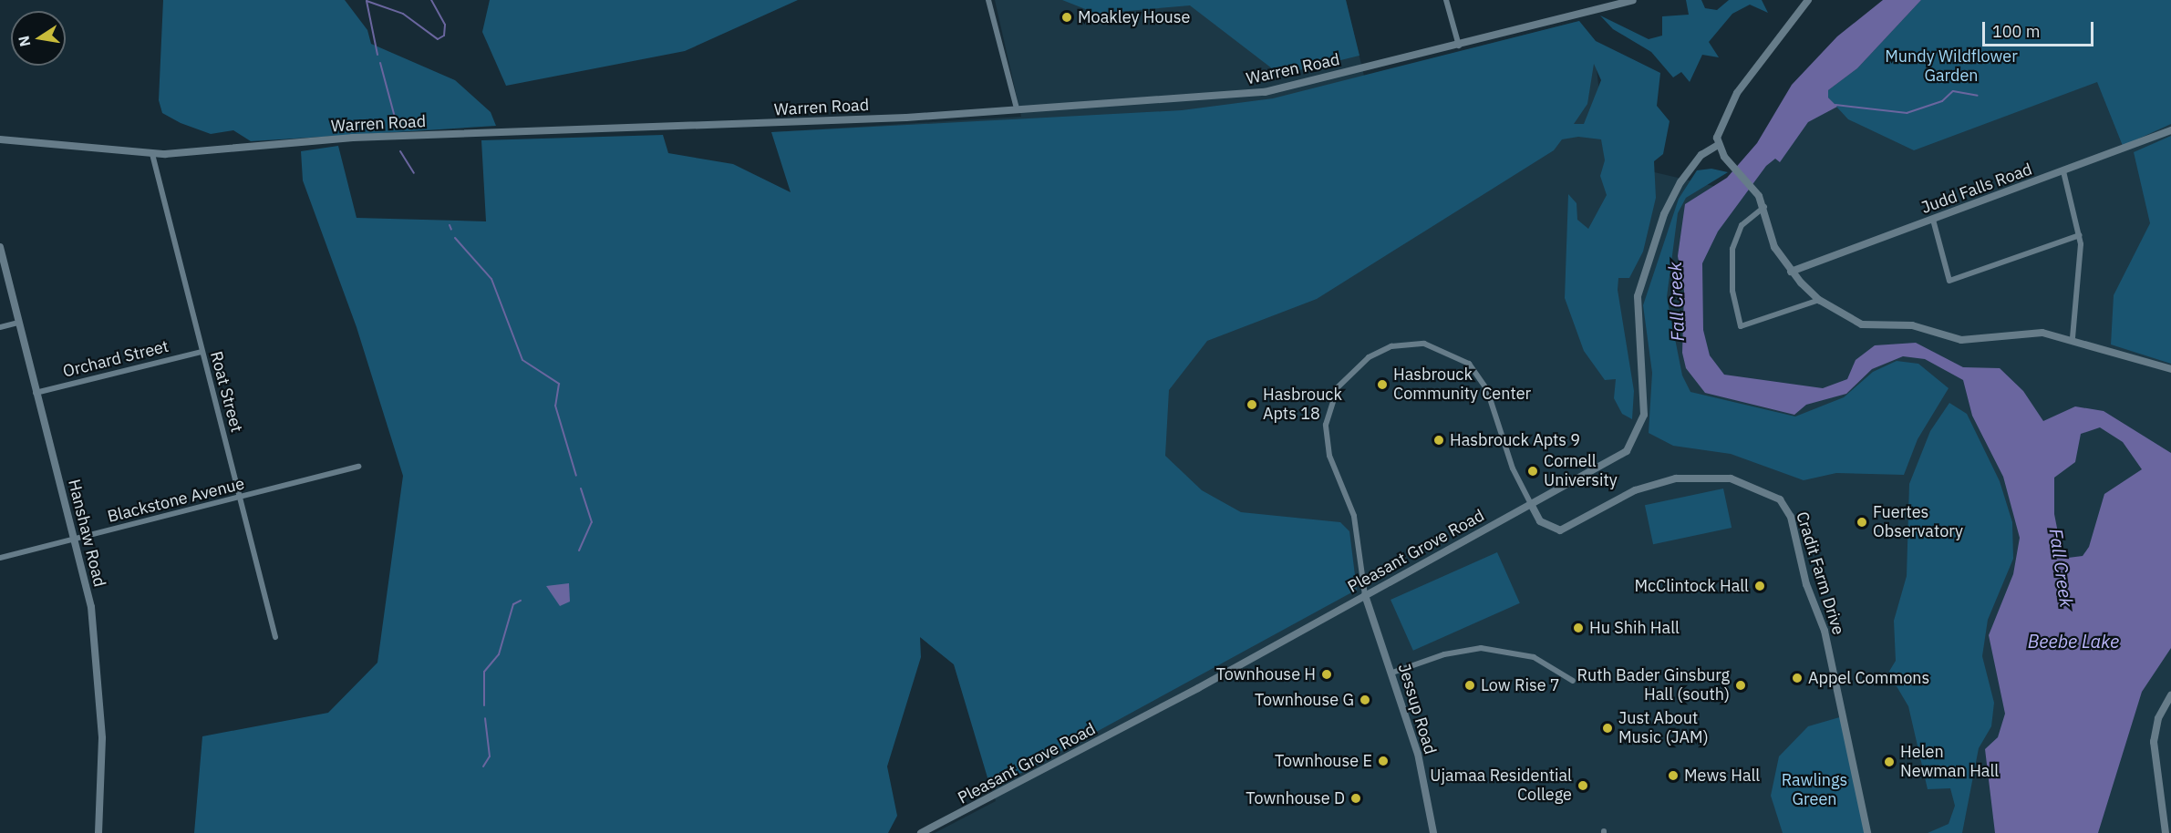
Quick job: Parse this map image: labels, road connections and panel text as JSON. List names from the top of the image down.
{
  "streets": {
    "street": [
      "Warren Road",
      "Judd Falls Road",
      "Orchard Street",
      "Roat Street",
      "Blackstone Avenue",
      "Hanshaw Road",
      "Pleasant Grove Road",
      "Cradit Farm Drive",
      "Jessup Road"
    ]
  },
  "crossings": [
    ["Warren Road", "Roat Street"],
    ["Orchard Street", "Roat Street"],
    ["Orchard Street", "Hanshaw Road"],
    ["Roat Street", "Blackstone Avenue"],
    ["Blackstone Avenue", "Hanshaw Road"],
    ["Pleasant Grove Road", "Cradit Farm Drive"],
    ["Pleasant Grove Road", "Jessup Road"]
  ],
  "water": ["Fall Creek", "Beebe Lake"],
  "parks": ["Mundy Wildflower Garden", "Rawlings Green"],
  "places": [
    "Moakley House",
    "Hasbrouck Community Center",
    "Hasbrouck Apts 18",
    "Hasbrouck Apts 9",
    "Cornell University",
    "Fuertes Observatory",
    "McClintock Hall",
    "Hu Shih Hall",
    "Townhouse H",
    "Appel Commons",
    "Low Rise 7",
    "Ruth Bader Ginsburg Hall (south)",
    "Townhouse G",
    "Just About Music (JAM)",
    "Townhouse E",
    "Helen Newman Hall",
    "Mews Hall",
    "Ujamaa Residential College",
    "Townhouse D"
  ],
  "scale_bar": "100 m",
  "north": "left"
}
